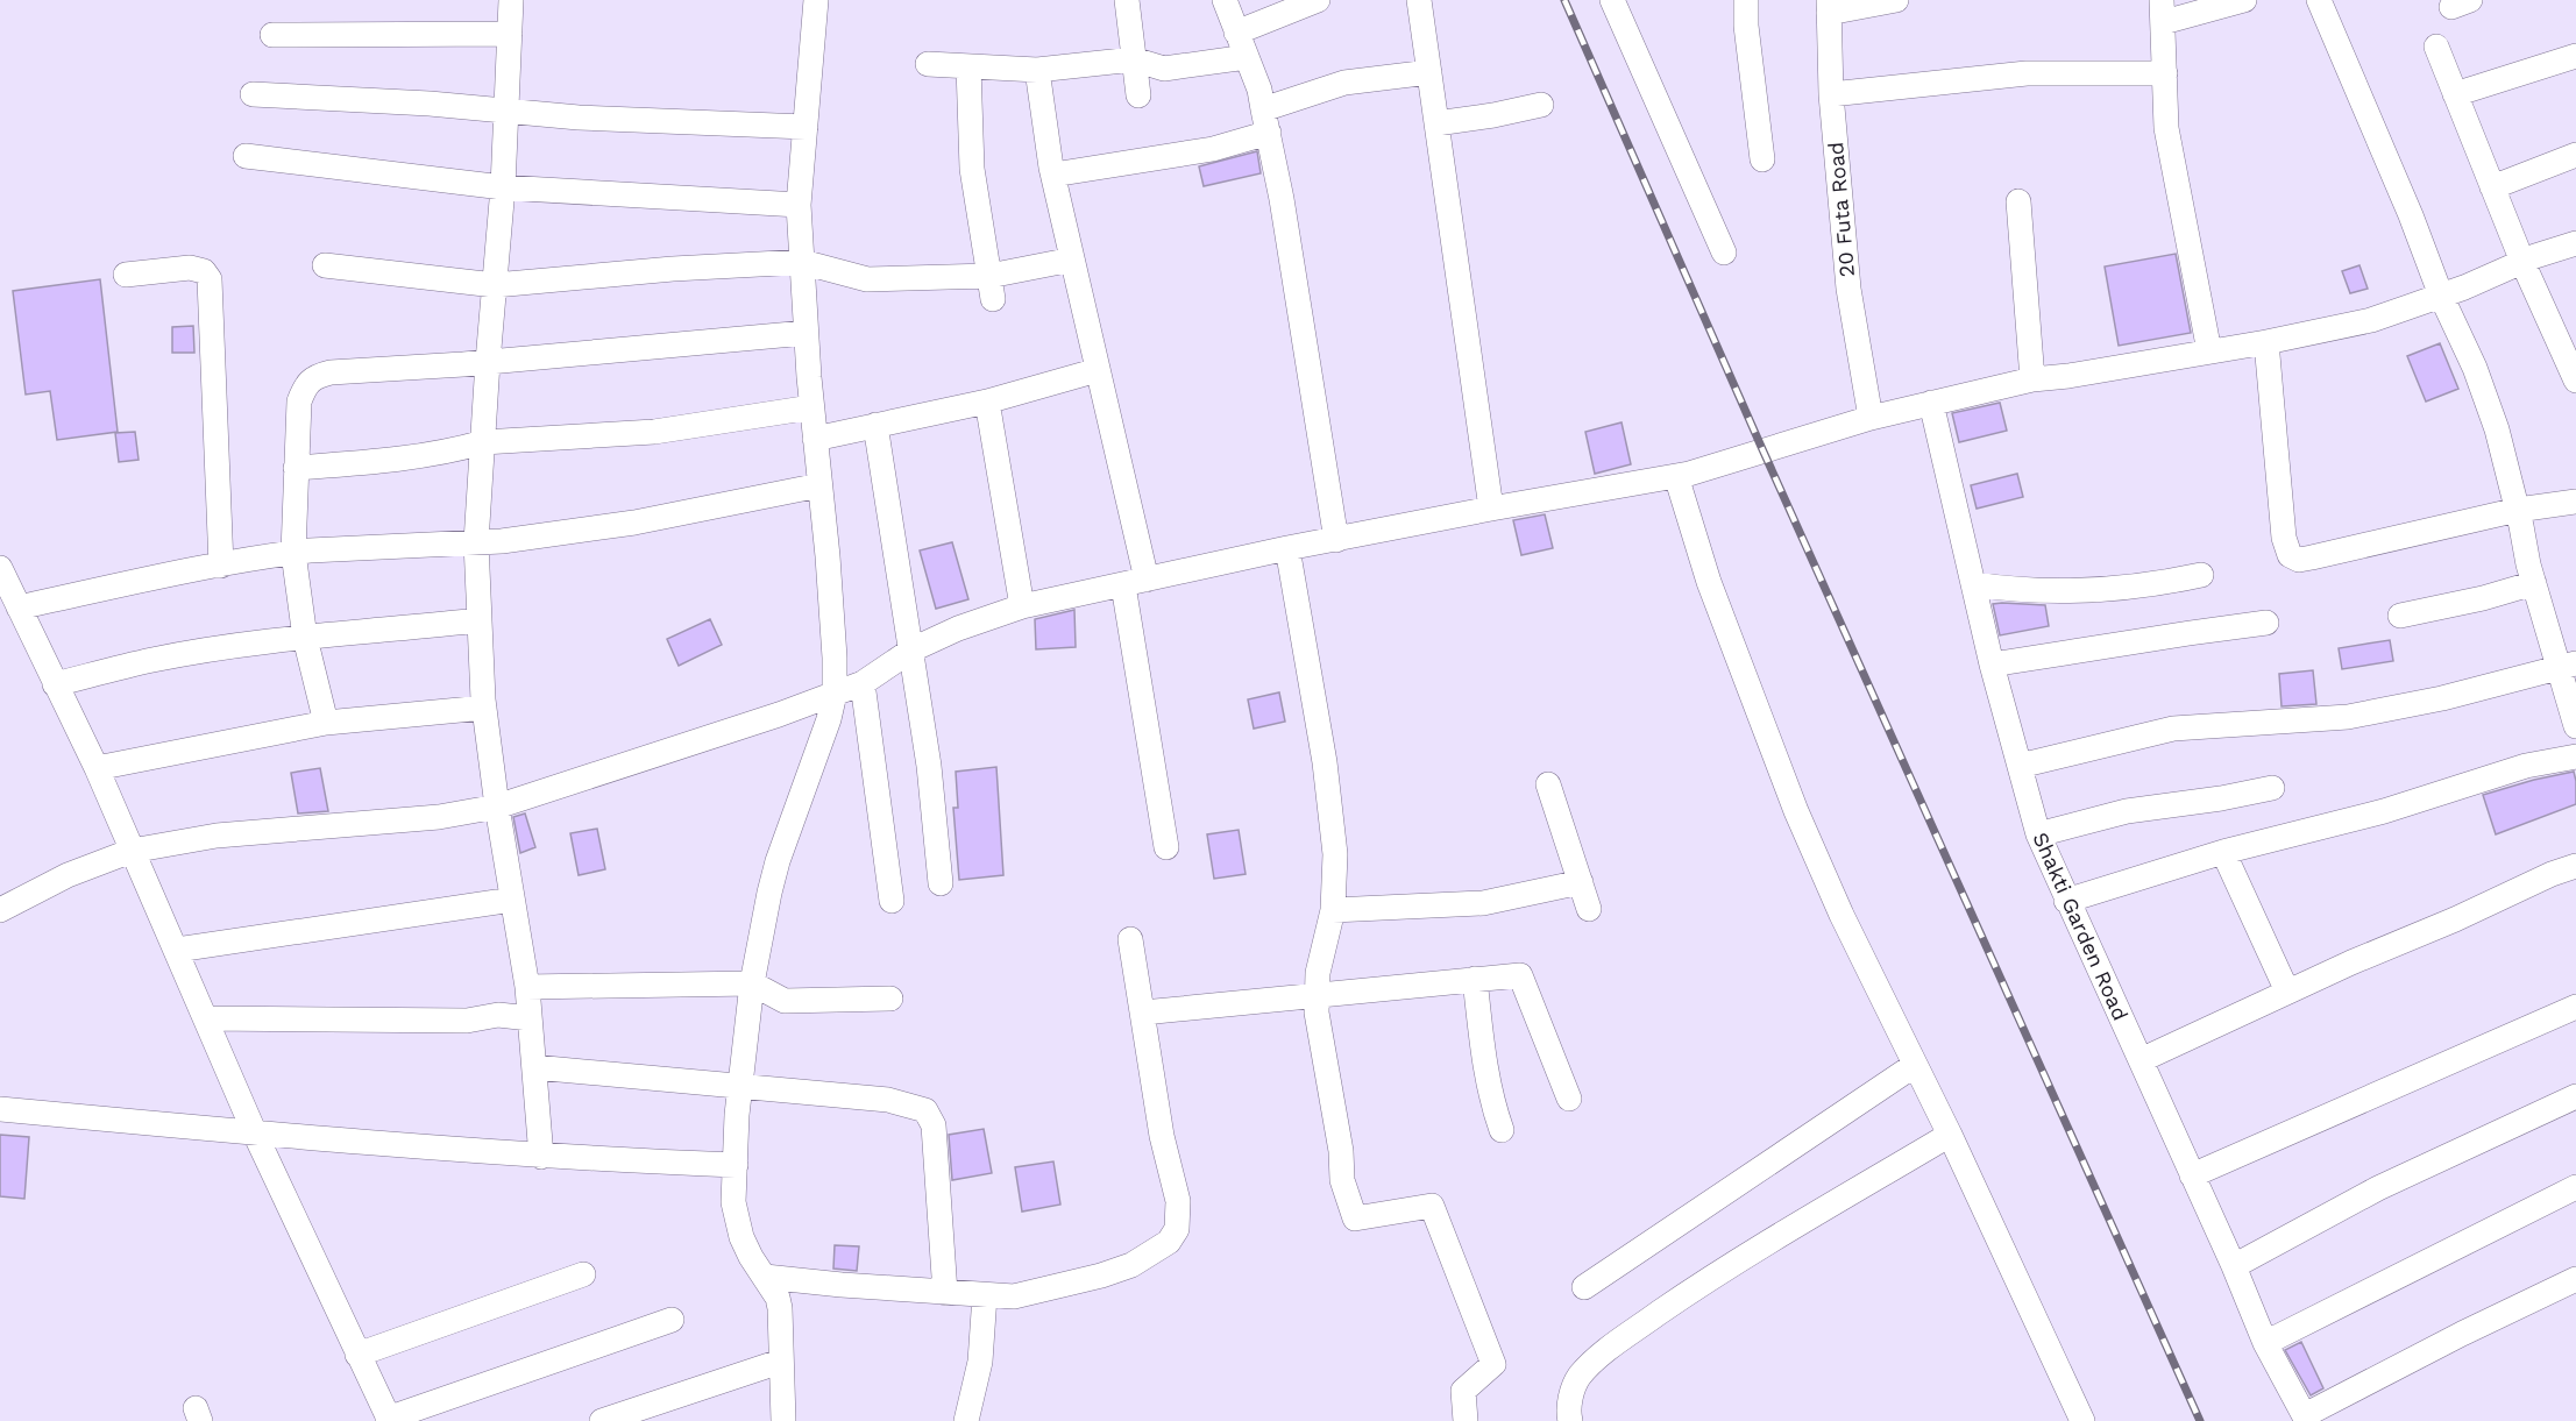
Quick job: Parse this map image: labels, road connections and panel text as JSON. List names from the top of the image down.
{
  "streets": {
    "street": ["20 Futa Road", "Shakti Garden Road"]
  }
}
